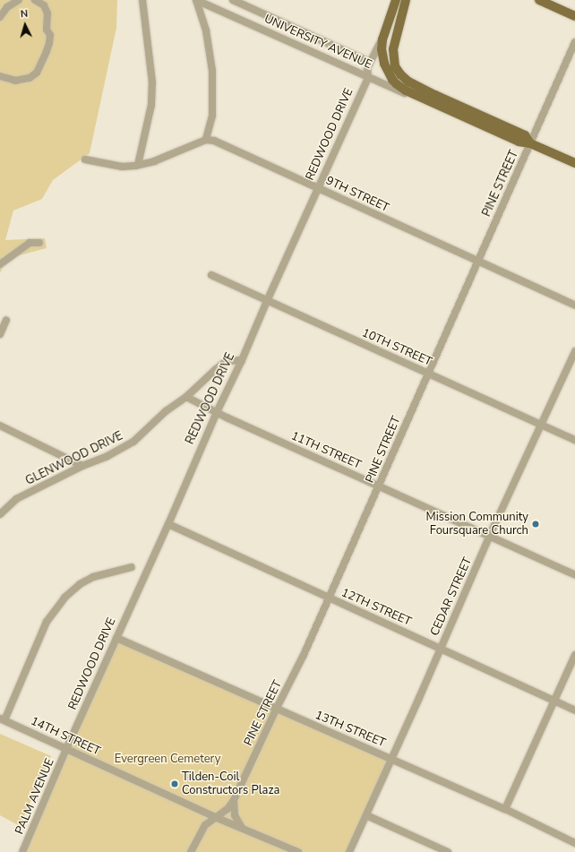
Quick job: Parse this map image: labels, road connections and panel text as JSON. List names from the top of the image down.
{
  "streets": {
    "main road": ["UNIVERSITY AVENUE", "REDWOOD DRIVE"],
    "street": [
      "PINE STREET",
      "9TH STREET",
      "10TH STREET",
      "11TH STREET",
      "GLENWOOD DRIVE",
      "CEDAR STREET",
      "12TH STREET",
      "13TH STREET",
      "14TH STREET",
      "PALM AVENUE"
    ]
  },
  "crossings": [
    ["UNIVERSITY AVENUE", "REDWOOD DRIVE"],
    ["UNIVERSITY AVENUE", "PINE STREET"],
    ["REDWOOD DRIVE", "9TH STREET"],
    ["REDWOOD DRIVE", "10TH STREET"],
    ["REDWOOD DRIVE", "11TH STREET"],
    ["REDWOOD DRIVE", "GLENWOOD DRIVE"],
    ["REDWOOD DRIVE", "12TH STREET"],
    ["REDWOOD DRIVE", "13TH STREET"],
    ["REDWOOD DRIVE", "14TH STREET"],
    ["REDWOOD DRIVE", "PALM AVENUE"],
    ["PINE STREET", "9TH STREET"],
    ["PINE STREET", "10TH STREET"],
    ["PINE STREET", "11TH STREET"],
    ["PINE STREET", "12TH STREET"],
    ["PINE STREET", "13TH STREET"],
    ["PINE STREET", "14TH STREET"],
    ["10TH STREET", "CEDAR STREET"],
    ["11TH STREET", "GLENWOOD DRIVE"],
    ["11TH STREET", "CEDAR STREET"],
    ["CEDAR STREET", "12TH STREET"],
    ["CEDAR STREET", "13TH STREET"],
    ["14TH STREET", "PALM AVENUE"]
  ],
  "parks": ["Evergreen Cemetery"],
  "places": ["Mission Community Foursquare Church", "Tilden-Coil Constructors Plaza"],
  "north": "top"
}
